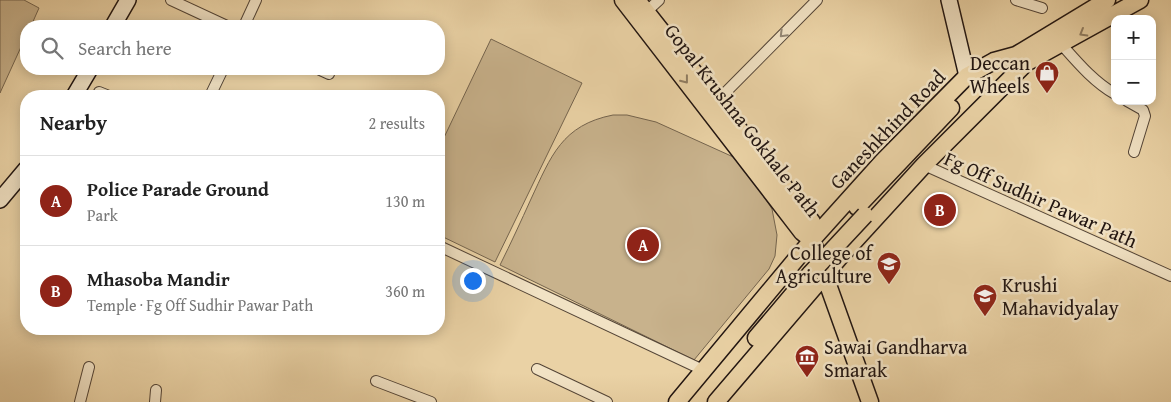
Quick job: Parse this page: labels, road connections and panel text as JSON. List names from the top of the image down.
{
  "streets": {
    "main road": ["Gopal Krushna Gokhale Path", "Ganeshkhind Road"],
    "street": ["Fg Off Sudhir Pawar Path"]
  },
  "crossings": [
    ["Gopal Krushna Gokhale Path", "Ganeshkhind Road"],
    ["Ganeshkhind Road", "Fg Off Sudhir Pawar Path"]
  ],
  "places": {
    "shop": ["Deccan Wheels"],
    "school or university": ["College of Agriculture", "Krushi Mahavidyalay"],
    "museum": ["Sawai Gandharva Smarak"]
  },
  "page": {
    "map_buttons": ["+", "−"],
    "search": "Search here",
    "heading": ["Nearby", "2 results"],
    "list": [
      {
        "mark": "A",
        "name": "Police Parade Ground",
        "note": "Park",
        "value": "130 m"
      },
      {
        "mark": "B",
        "name": "Mhasoba Mandir",
        "note": "Temple · Fg Off Sudhir Pawar Path",
        "value": "360 m"
      }
    ],
    "pins": ["B", "A"]
  }
}
